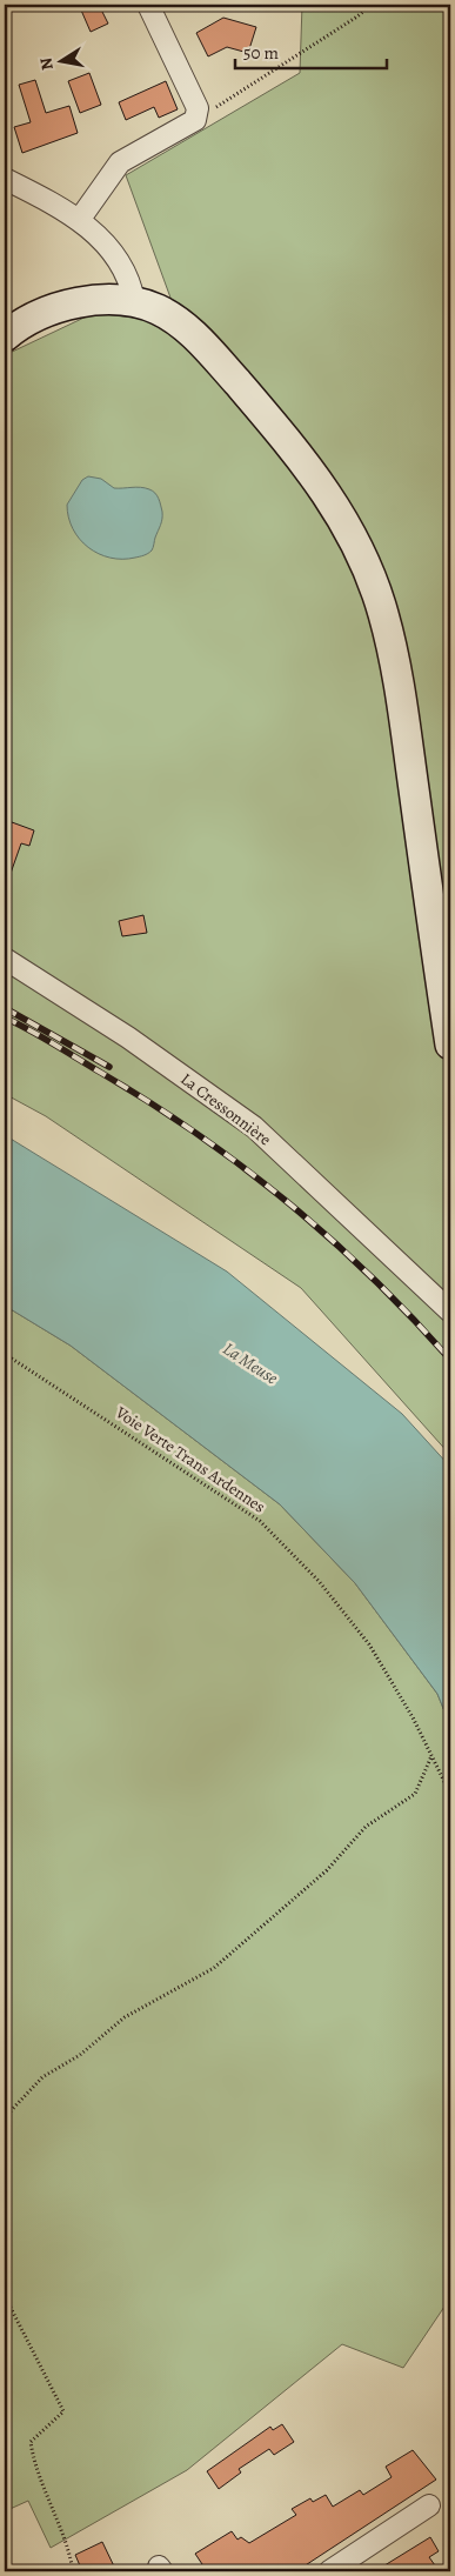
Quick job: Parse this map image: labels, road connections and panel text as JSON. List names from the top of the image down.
{
  "streets": {
    "street": ["La Cressonnière"],
    "path": ["Voie Verte Trans Ardennes"]
  },
  "water": ["La Meuse"],
  "scale_bar": "50 m",
  "north": "left"
}
